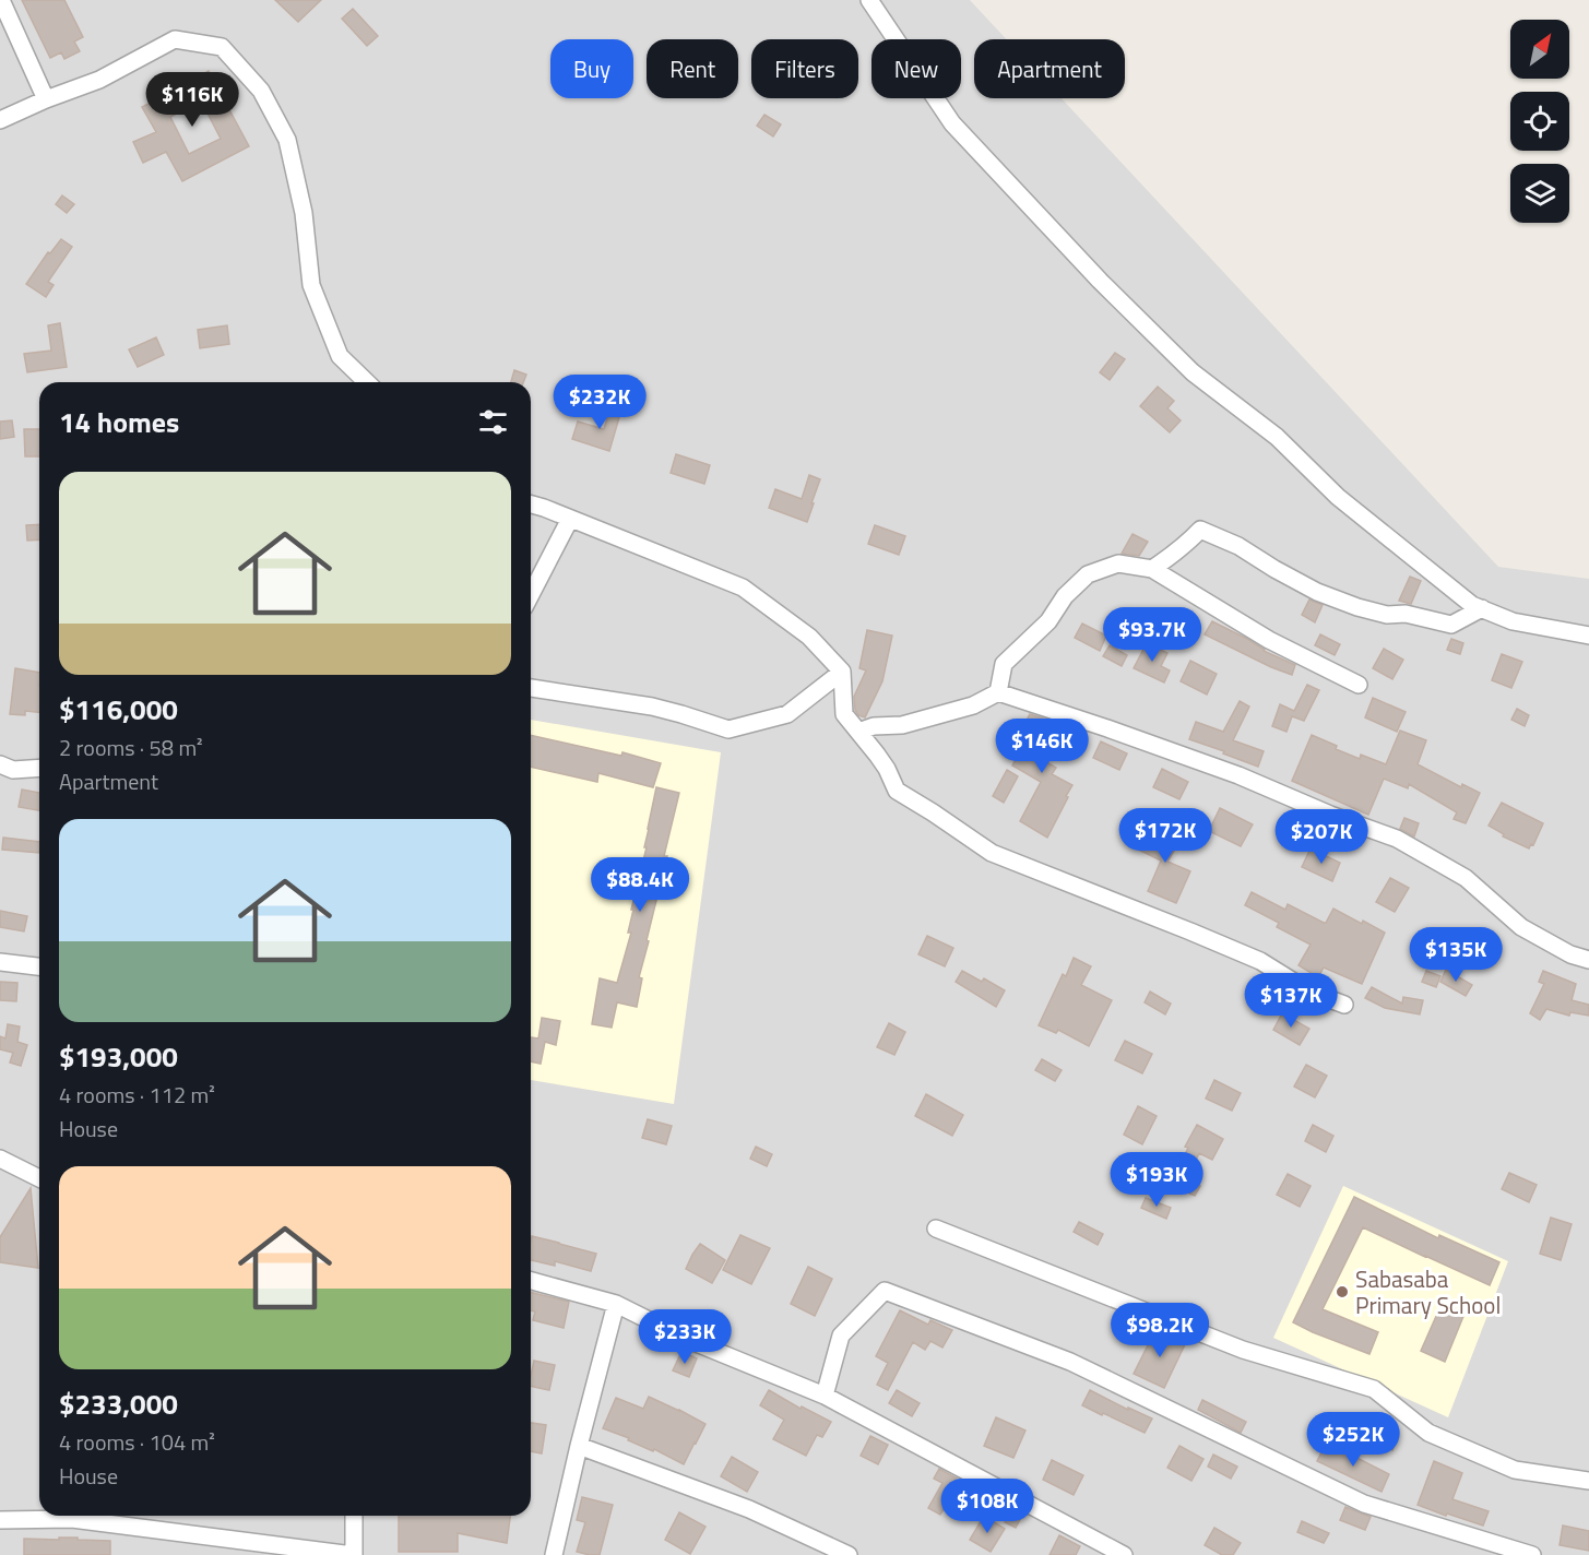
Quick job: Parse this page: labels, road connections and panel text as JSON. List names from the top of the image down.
{
  "places": ["Sabasaba Primary School"],
  "north": "top right",
  "page": {
    "chip": [
      "Buy",
      "Rent",
      "Filters",
      "New",
      "Apartment"
    ],
    "price": [
      "$116K",
      "$232K",
      "$93.7K",
      "$146K",
      "$172K",
      "$207K",
      "$88.4K",
      "$135K",
      "$137K",
      "$193K",
      "$98.2K",
      "$233K",
      "$252K",
      "$108K"
    ],
    "heading": "14 homes",
    "list": [
      {
        "name": "$116,000",
        "note": "2 rooms · 58 m² · Apartment"
      },
      {
        "name": "$193,000",
        "note": "4 rooms · 112 m² · House"
      },
      {
        "name": "$233,000",
        "note": "4 rooms · 104 m² · House"
      }
    ]
  }
}
